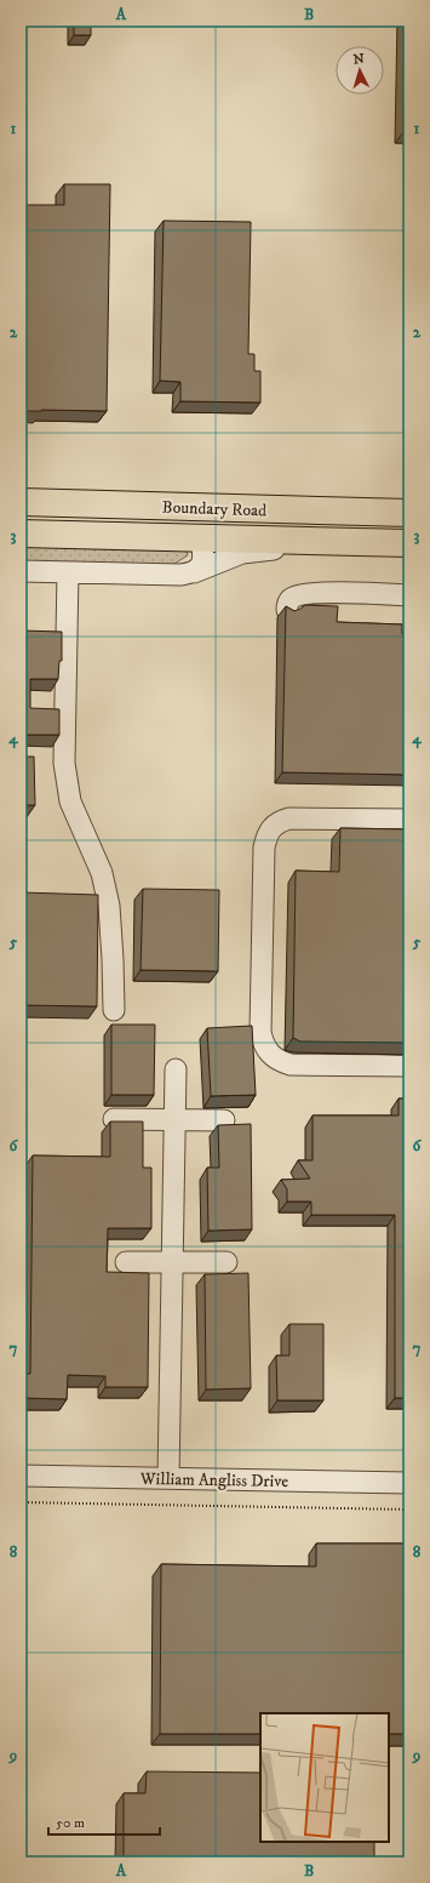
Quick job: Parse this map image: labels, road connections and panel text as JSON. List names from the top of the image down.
{
  "streets": {
    "main road": ["Boundary Road"],
    "street": ["William Angliss Drive"]
  },
  "scale_bar": "50 m",
  "north": "top",
  "grid": {
    "columns": ["A", "B"],
    "rows": [
      "1",
      "2",
      "3",
      "4",
      "5",
      "6",
      "7",
      "8",
      "9"
    ]
  }
}
